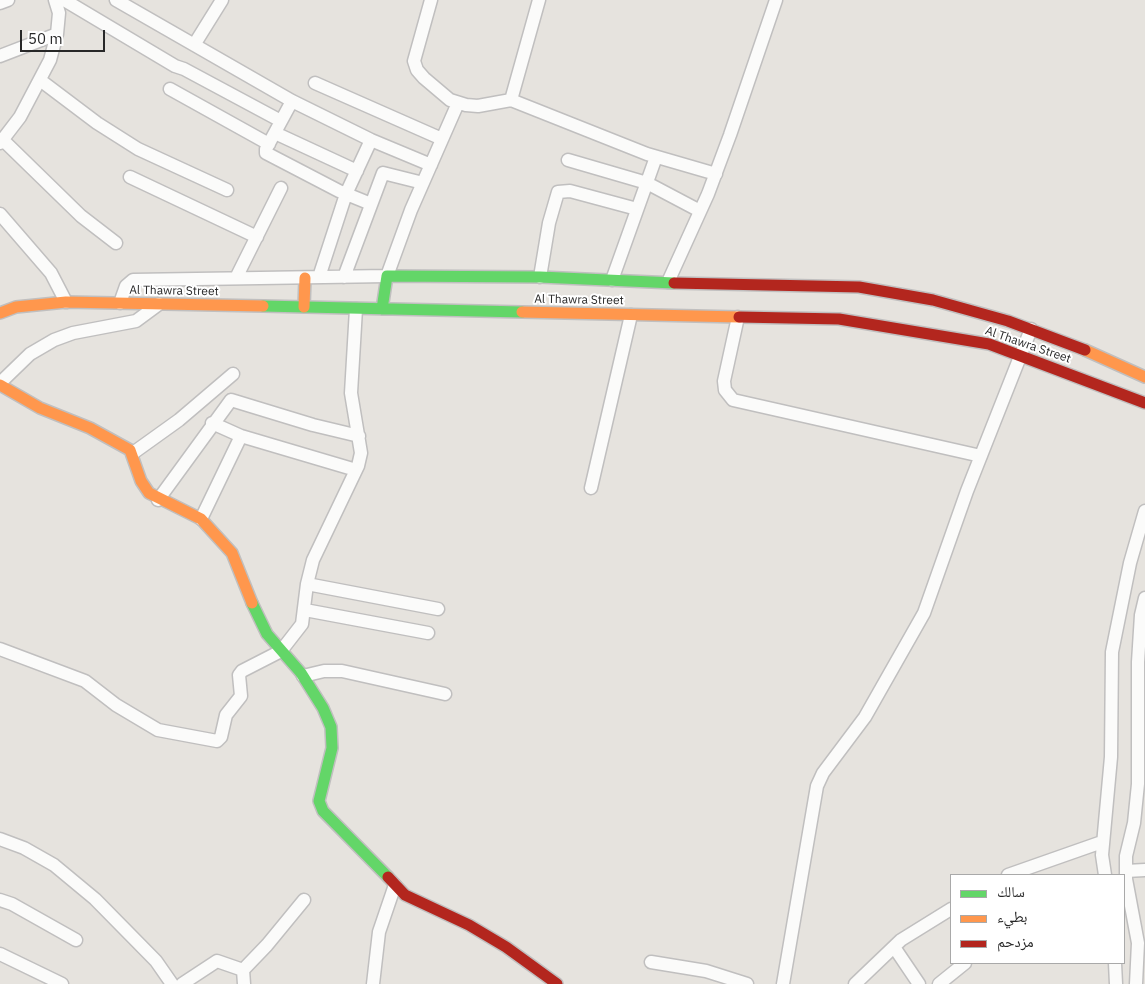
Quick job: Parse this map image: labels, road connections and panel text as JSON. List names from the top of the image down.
{
  "streets": {
    "street": ["Al Thawra Street"]
  },
  "legend": ["سالك", "بطيء", "مزدحم"],
  "scale_bar": "50 m"
}
